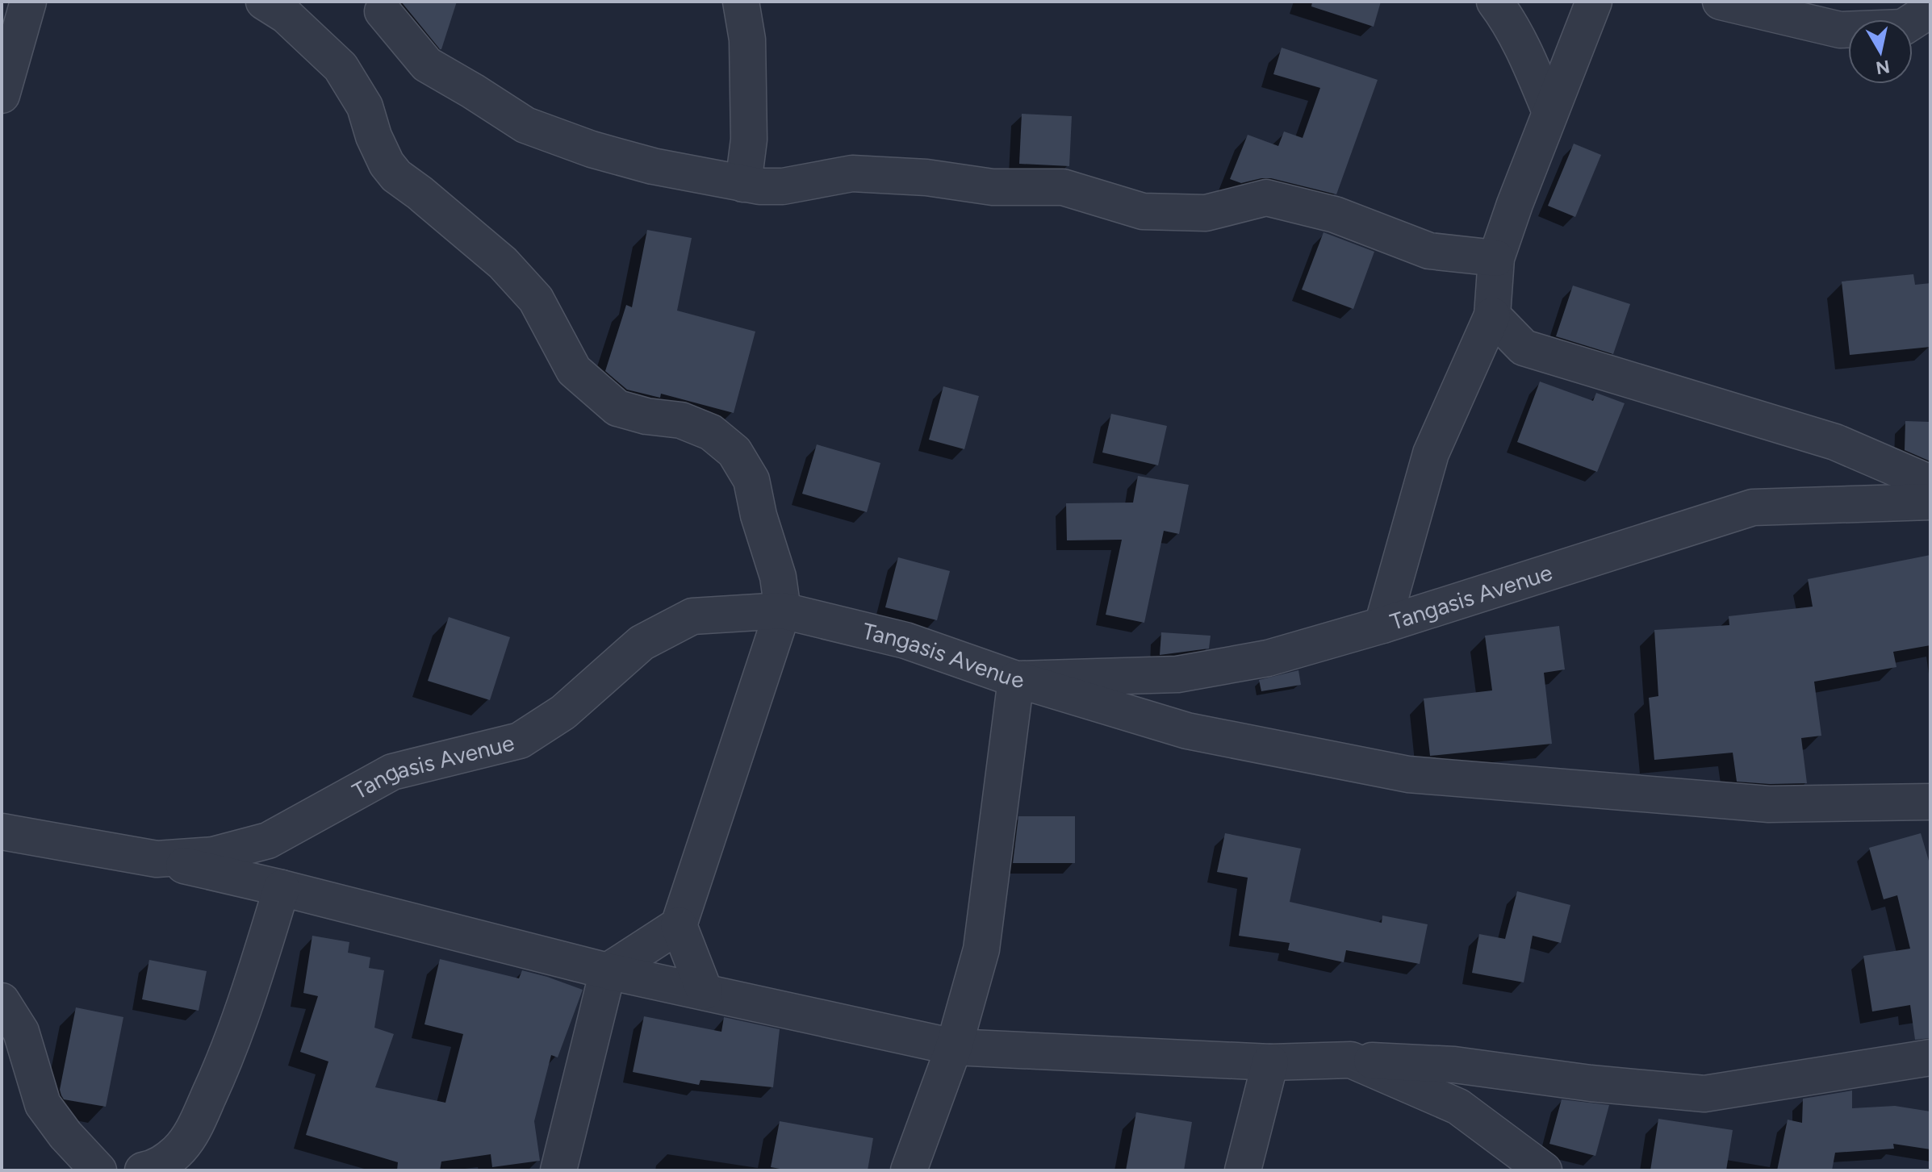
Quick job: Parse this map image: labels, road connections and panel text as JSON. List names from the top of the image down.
{
  "streets": {
    "street": ["Tangasis Avenue"]
  },
  "north": "bottom"
}
